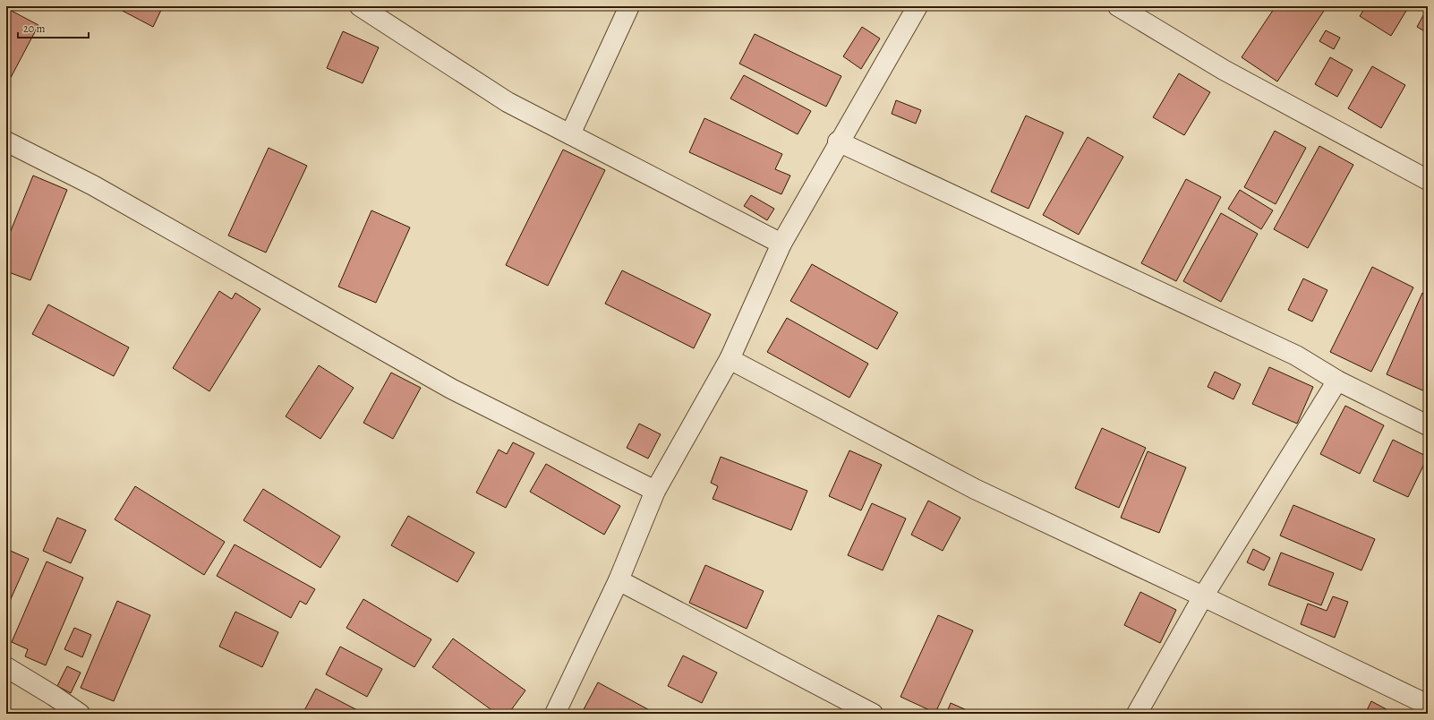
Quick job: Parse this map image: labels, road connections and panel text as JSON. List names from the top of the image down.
{
  "scale_bar": "20 m"
}
